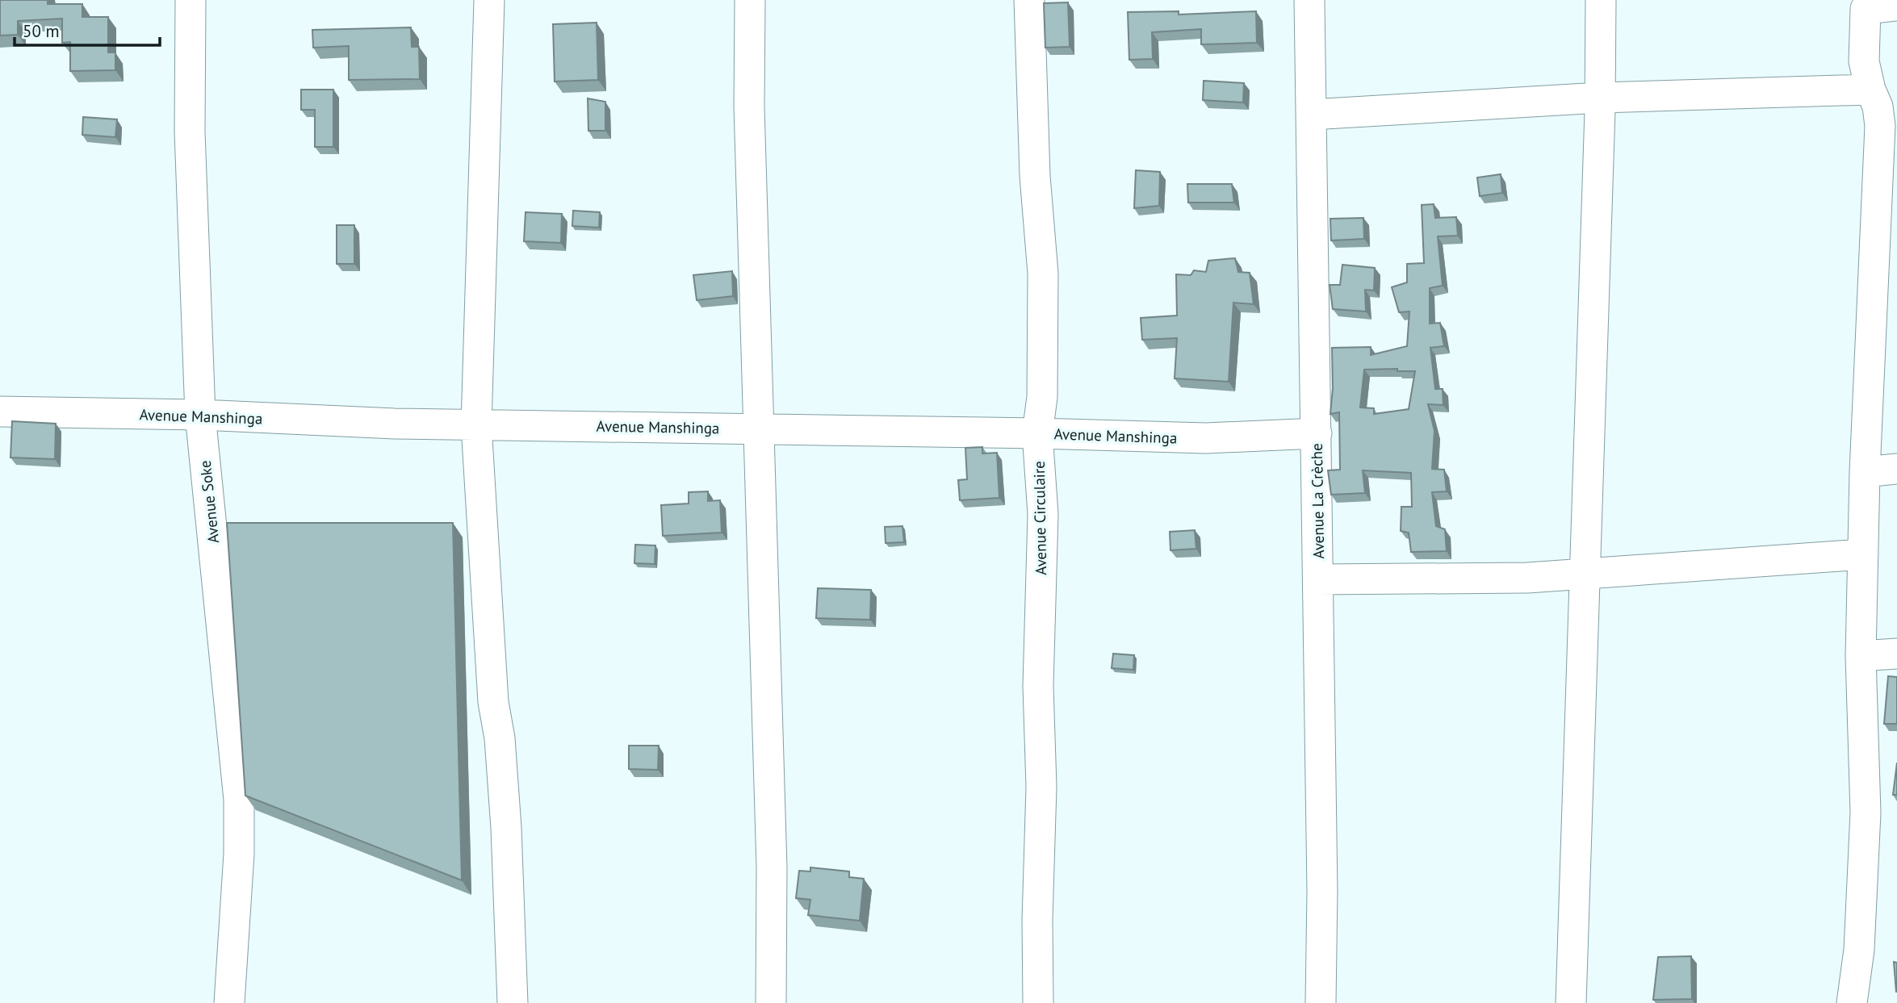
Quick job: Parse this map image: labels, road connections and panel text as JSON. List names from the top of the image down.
{
  "streets": {
    "street": [
      "Avenue Manshinga",
      "Avenue La Crèche",
      "Avenue Soke",
      "Avenue Circulaire"
    ]
  },
  "crossings": [
    ["Avenue Manshinga", "Avenue La Crèche"],
    ["Avenue Manshinga", "Avenue Soke"],
    ["Avenue Manshinga", "Avenue Circulaire"]
  ],
  "scale_bar": "50 m"
}
